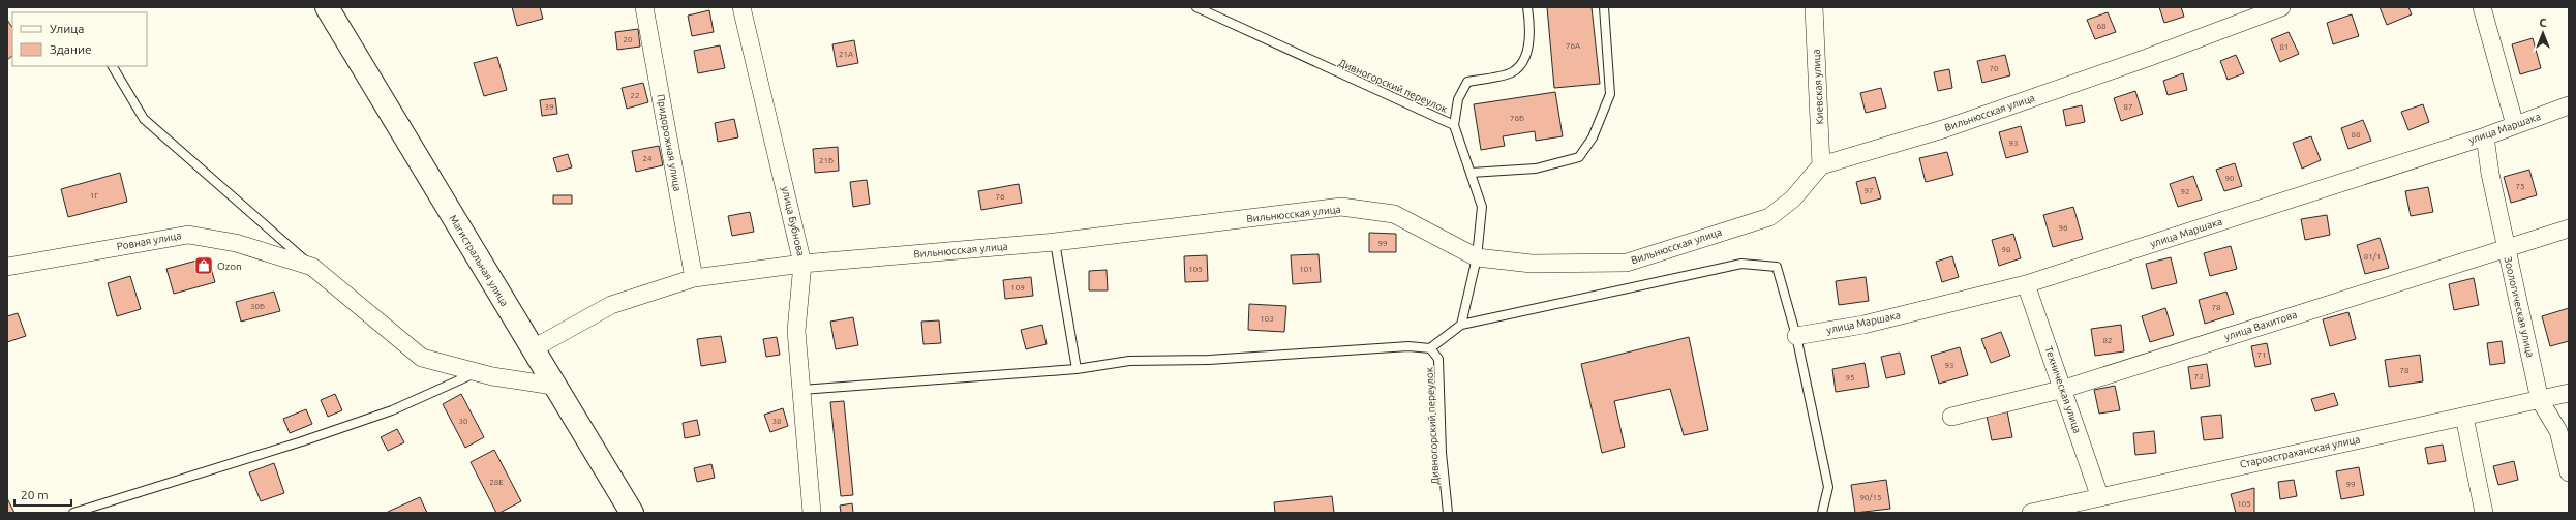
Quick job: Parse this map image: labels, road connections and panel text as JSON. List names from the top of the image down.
{
  "streets": {
    "highway": ["Магистральная улица"],
    "street": [
      "Киевская улица",
      "Вильнюсская улица",
      "улица Маршака",
      "Придорожная улица",
      "улица Бубнова",
      "Ровная улица",
      "Зоологическая улица",
      "улица Вахитова",
      "Техническая улица",
      "Староастраханская улица"
    ],
    "lane": ["Дивногорский переулок"]
  },
  "crossings": [
    ["Дивногорский переулок", "Вильнюсская улица"],
    ["Киевская улица", "Вильнюсская улица"],
    ["Вильнюсская улица", "Придорожная улица"],
    ["Вильнюсская улица", "улица Бубнова"],
    ["Вильнюсская улица", "Магистральная улица"],
    ["улица Маршака", "Зоологическая улица"],
    ["улица Маршака", "Техническая улица"],
    ["Зоологическая улица", "улица Вахитова"],
    ["Зоологическая улица", "Староастраханская улица"],
    ["улица Вахитова", "Техническая улица"],
    ["Техническая улица", "Староастраханская улица"]
  ],
  "places": {
    "shop": ["Ozon"]
  },
  "house_numbers": [
    "68",
    "20",
    "76А",
    "81",
    "21А",
    "70",
    "22",
    "39",
    "87",
    "76Б",
    "86",
    "93",
    "24",
    "21Б",
    "90",
    "75",
    "97",
    "92",
    "1Г",
    "76",
    "96",
    "99",
    "98",
    "81/1",
    "105",
    "101",
    "109",
    "30Б",
    "78",
    "103",
    "82",
    "71",
    "93",
    "78",
    "73",
    "95",
    "30",
    "38",
    "28Е",
    "99",
    "90/15",
    "105"
  ],
  "legend": ["Улица", "Здание"],
  "scale_bar": "20 m",
  "north": "top"
}
